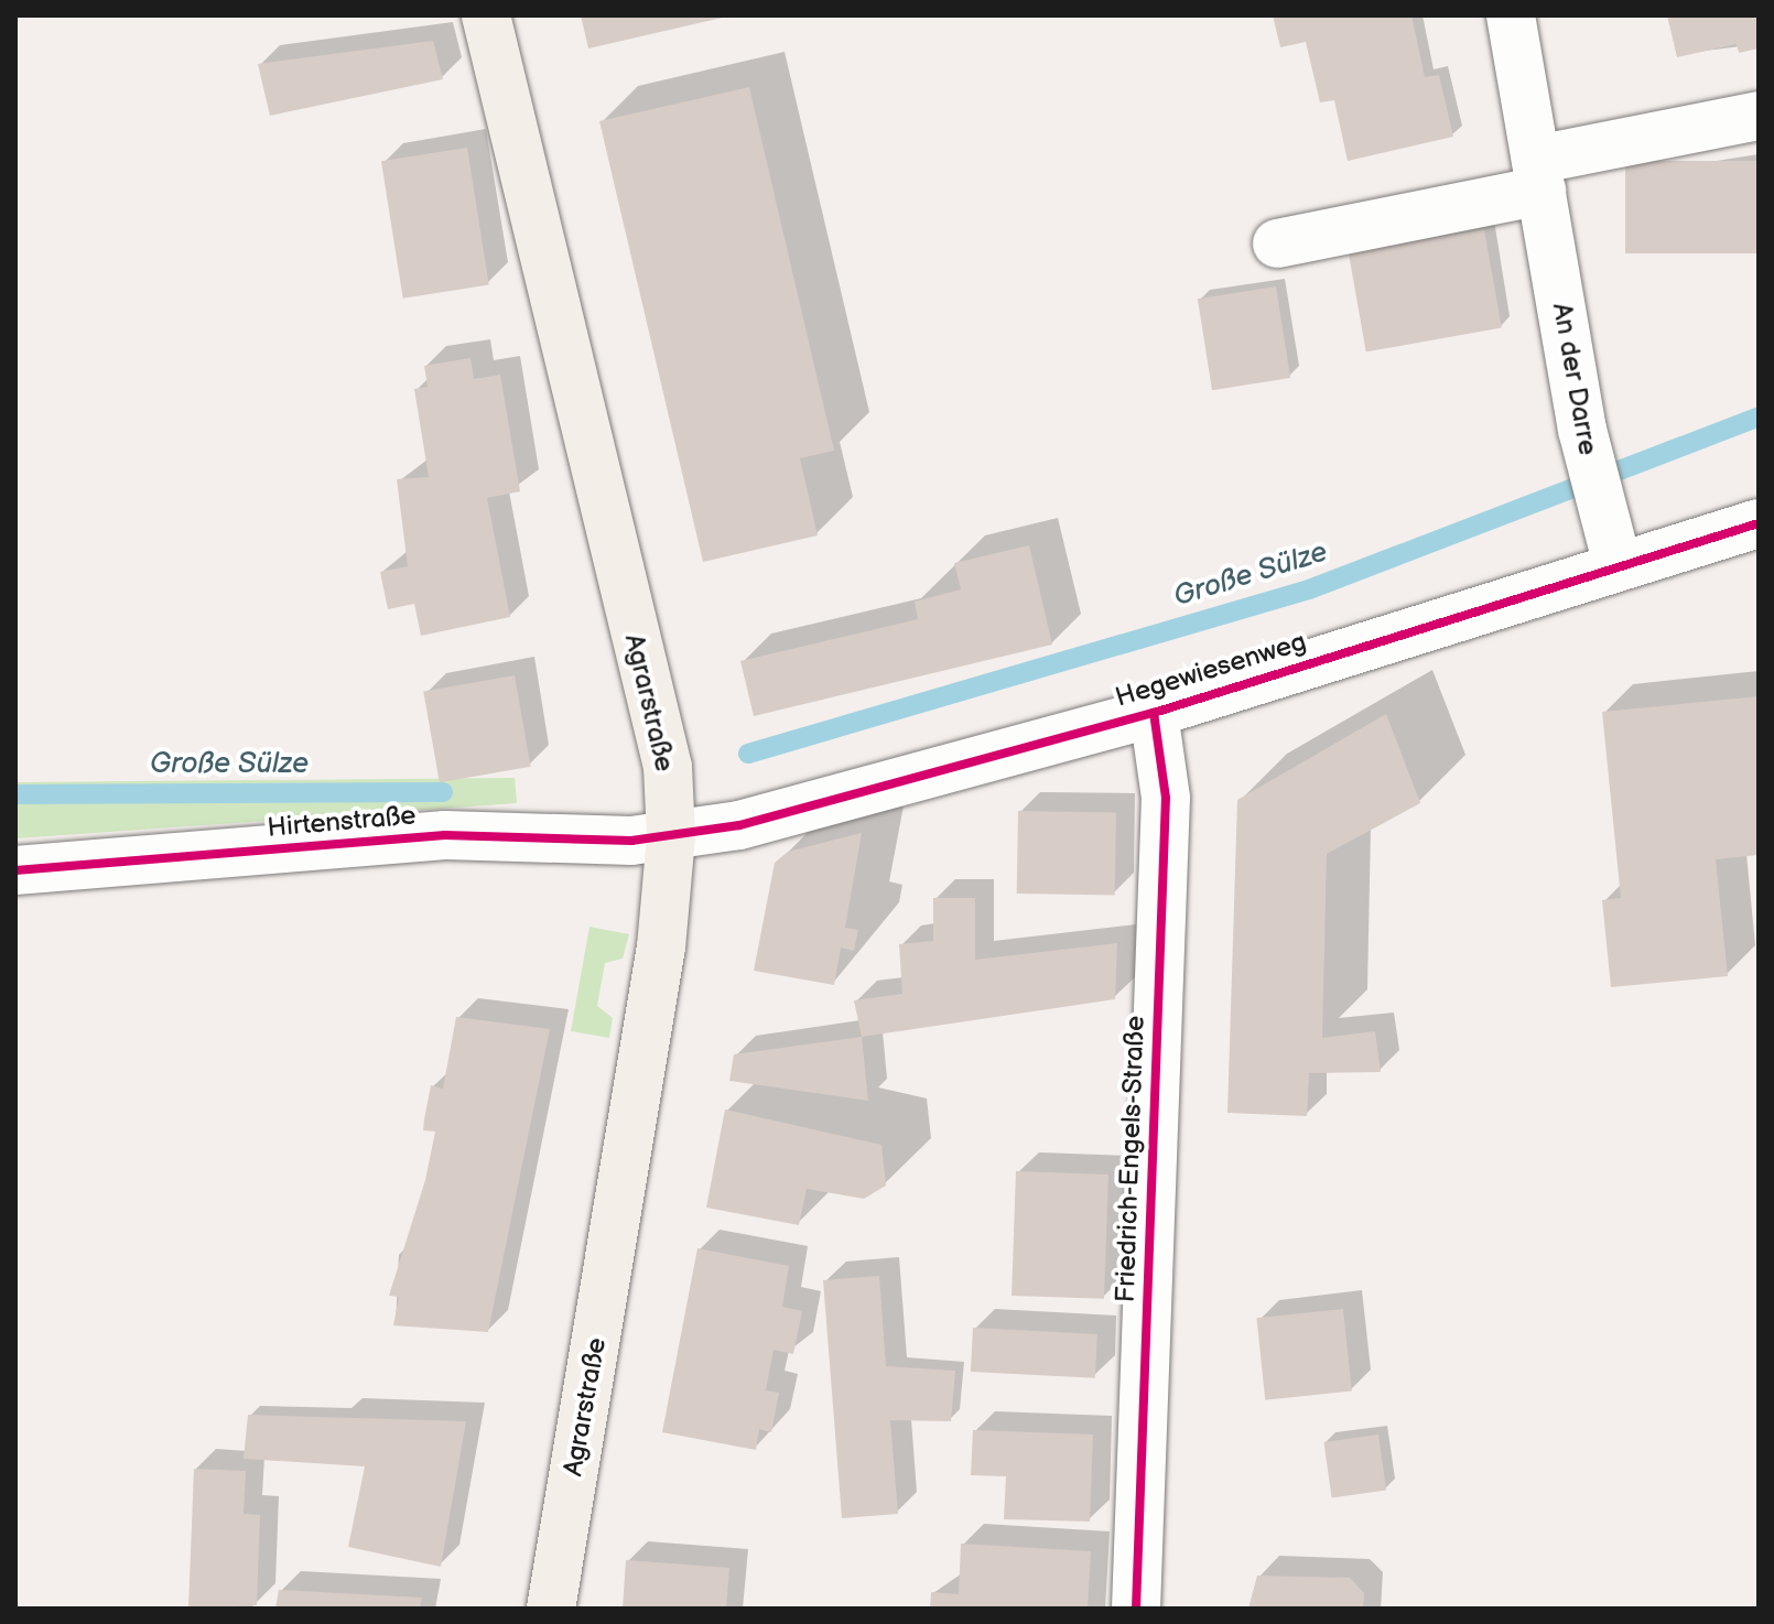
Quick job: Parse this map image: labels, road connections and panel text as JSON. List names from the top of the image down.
{
  "streets": {
    "main road": ["Agrarstraße"],
    "street": [
      "An der Darre",
      "Hegewiesenweg",
      "Hirtenstraße",
      "Friedrich-Engels-Straße"
    ]
  },
  "crossings": [
    ["An der Darre", "Hegewiesenweg"],
    ["Hegewiesenweg", "Agrarstraße"],
    ["Hegewiesenweg", "Hirtenstraße"],
    ["Hegewiesenweg", "Friedrich-Engels-Straße"],
    ["Agrarstraße", "Hirtenstraße"]
  ],
  "water": ["Große Sülze"]
}
